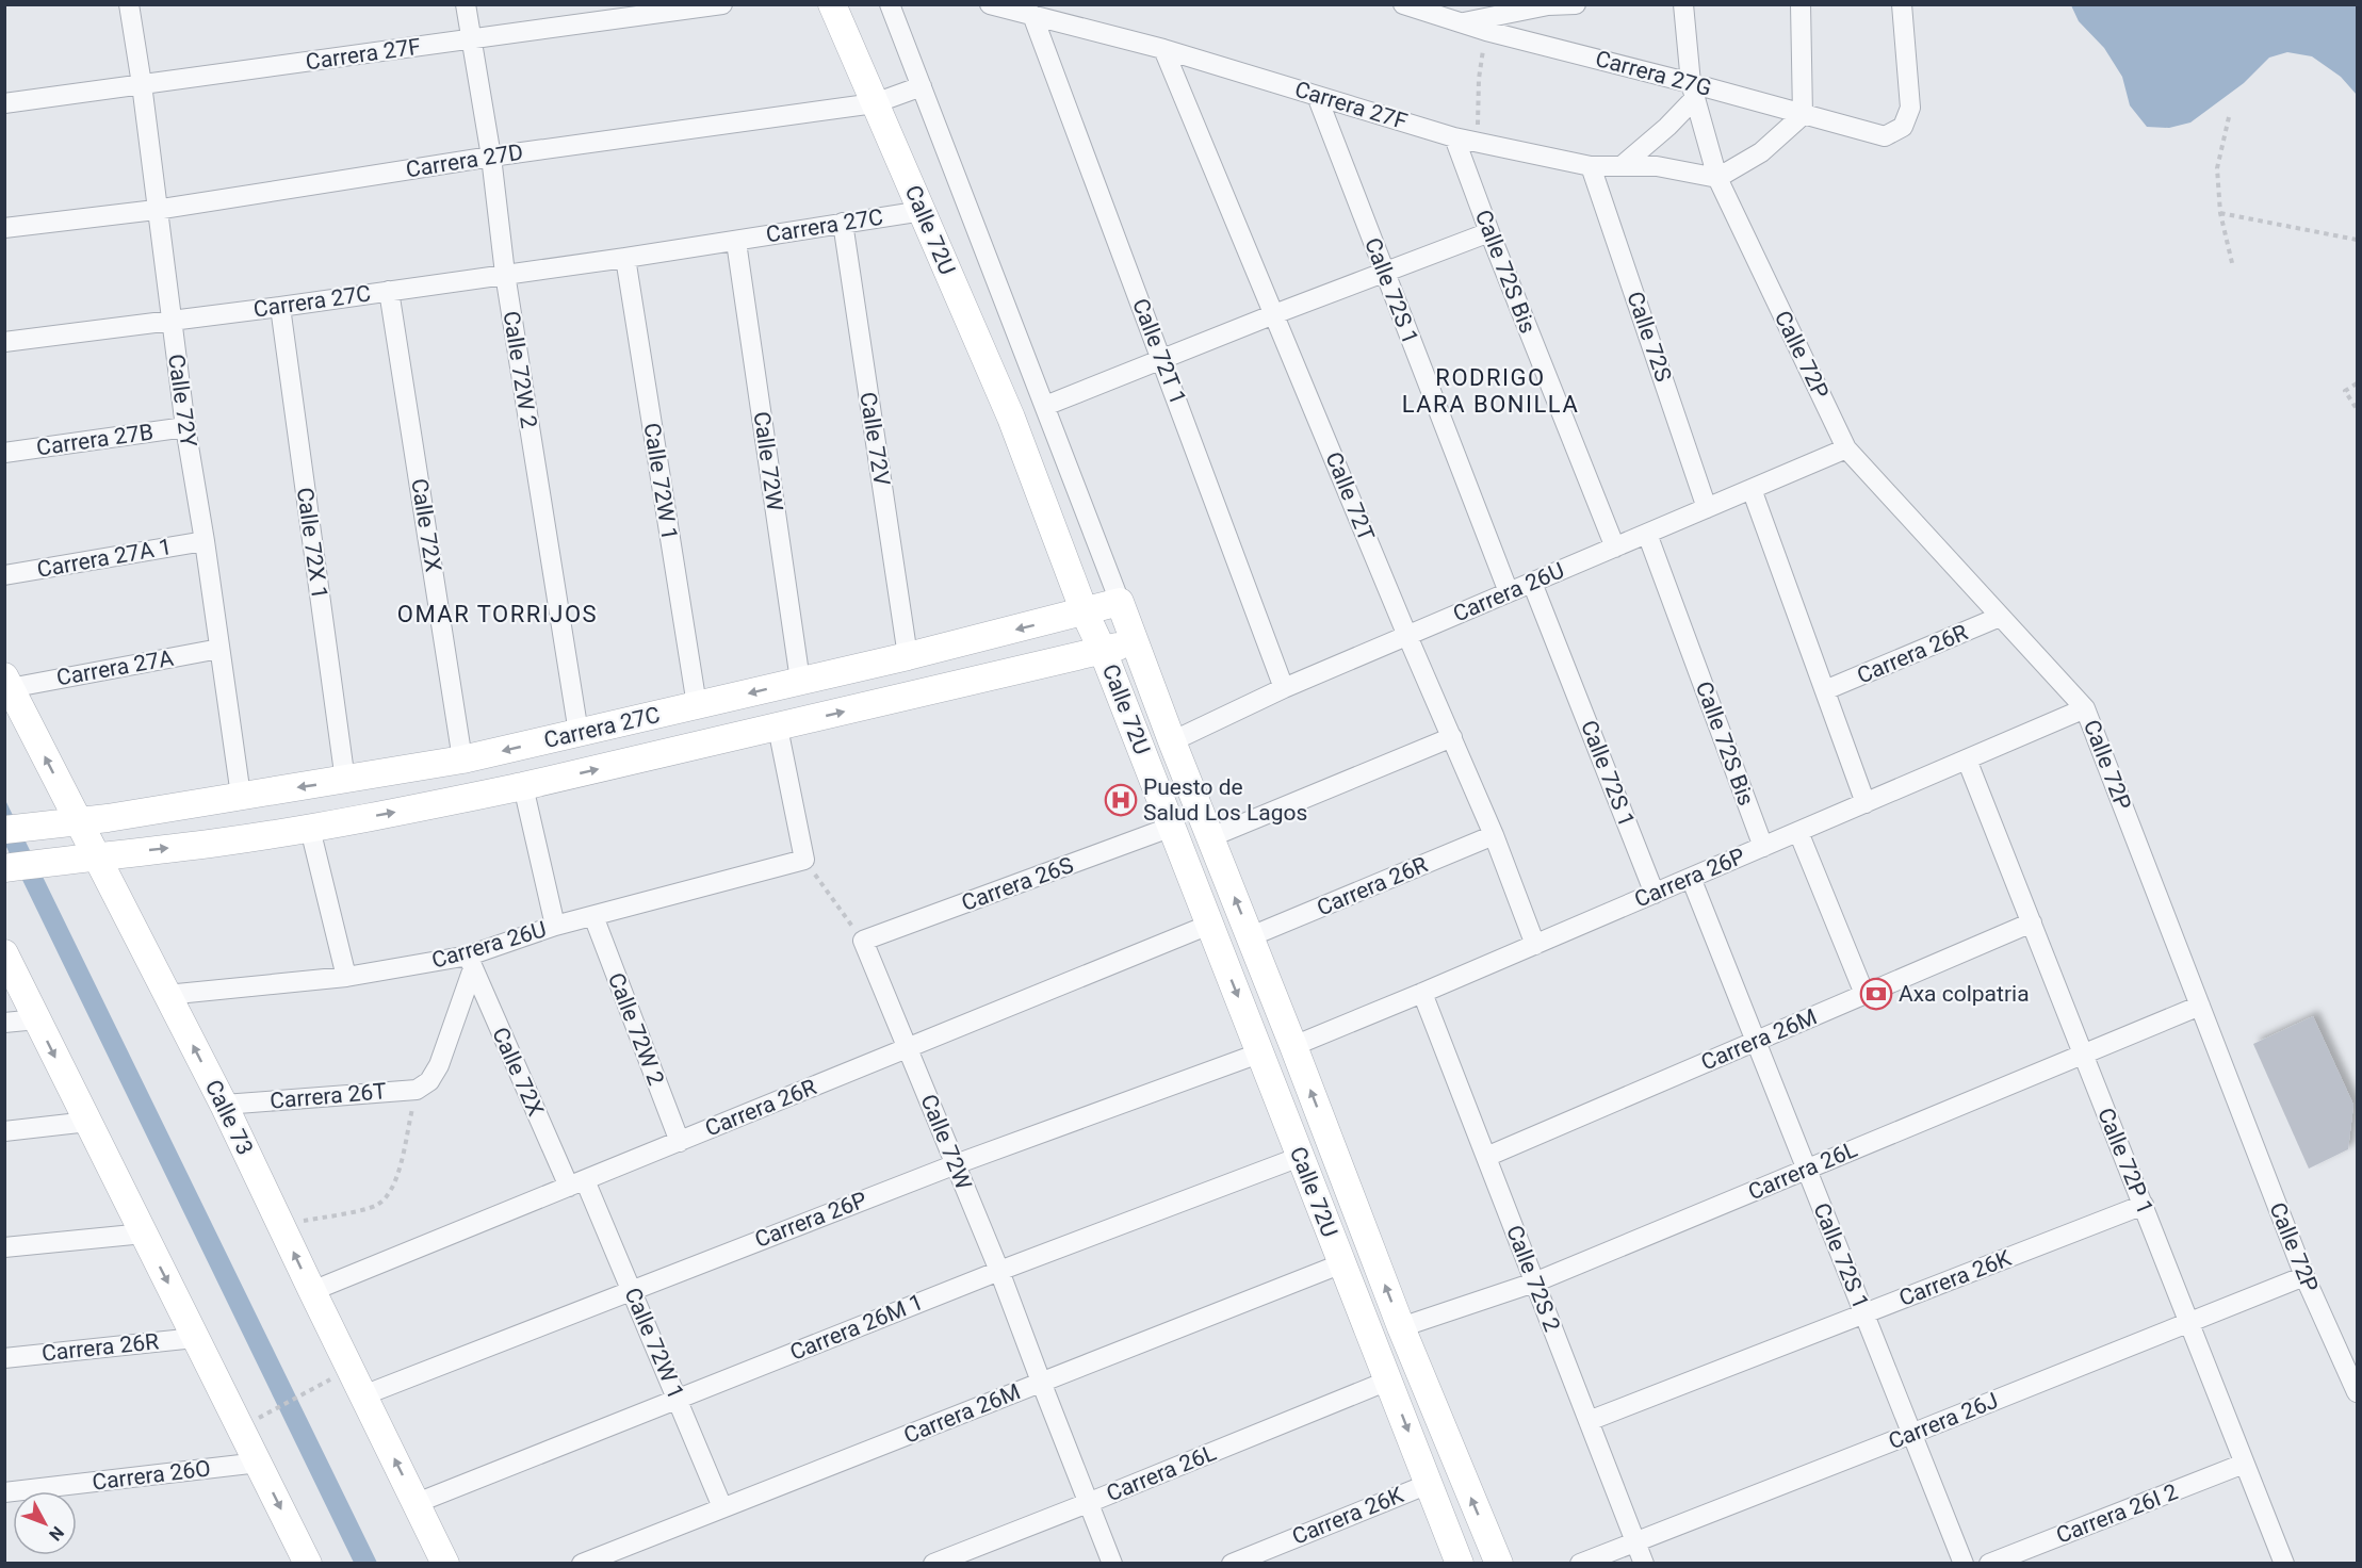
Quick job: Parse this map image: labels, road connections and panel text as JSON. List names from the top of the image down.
{
  "streets": {
    "street": [
      "Carrera 27F",
      "Carrera 27G",
      "Carrera 27D",
      "Carrera 27C",
      "Calle 72U",
      "Calle 72S Bis",
      "Calle 72S 1",
      "Calle 72S",
      "Calle 72T 1",
      "Calle 72P",
      "Calle 72W 2",
      "Calle 72Y",
      "Calle 72V",
      "Carrera 27B",
      "Calle 72W",
      "Calle 72W 1",
      "Calle 72T",
      "Calle 72X",
      "Calle 72X 1",
      "Carrera 27A 1",
      "Carrera 26U",
      "Carrera 26R",
      "Carrera 27A",
      "Carrera 26P",
      "Carrera 26S",
      "Carrera 26M",
      "Carrera 26T",
      "Calle 73",
      "Calle 72P 1",
      "Carrera 26L",
      "Calle 72S 2",
      "Carrera 26K",
      "Carrera 26M 1",
      "Carrera 26J",
      "Carrera 26O",
      "Carrera 26I 2"
    ]
  },
  "crossings": [
    ["Carrera 27F", "Calle 72S Bis"],
    ["Carrera 27F", "Calle 72S 1"],
    ["Carrera 27F", "Calle 72S"],
    ["Carrera 27F", "Calle 72T 1"],
    ["Carrera 27F", "Calle 72P"],
    ["Carrera 27F", "Calle 72W 2"],
    ["Carrera 27F", "Calle 72Y"],
    ["Carrera 27F", "Calle 72T"],
    ["Carrera 27G", "Calle 72P"],
    ["Carrera 27D", "Calle 72U"],
    ["Carrera 27D", "Calle 72W 2"],
    ["Carrera 27D", "Calle 72Y"],
    ["Carrera 27C", "Calle 72U"],
    ["Carrera 27C", "Calle 72W 2"],
    ["Carrera 27C", "Calle 72Y"],
    ["Carrera 27C", "Calle 72V"],
    ["Carrera 27C", "Calle 72W"],
    ["Carrera 27C", "Calle 72W 1"],
    ["Carrera 27C", "Calle 72X"],
    ["Carrera 27C", "Calle 72X 1"],
    ["Carrera 27C", "Calle 73"],
    ["Calle 72U", "Carrera 26U"],
    ["Calle 72U", "Carrera 26R"],
    ["Calle 72U", "Carrera 26P"],
    ["Calle 72U", "Carrera 26S"],
    ["Calle 72U", "Carrera 26M"],
    ["Calle 72U", "Carrera 26L"],
    ["Calle 72U", "Carrera 26K"],
    ["Calle 72U", "Carrera 26M 1"],
    ["Calle 72S Bis", "Carrera 26U"],
    ["Calle 72S Bis", "Carrera 26P"],
    ["Calle 72S 1", "Carrera 26U"],
    ["Calle 72S 1", "Carrera 26P"],
    ["Calle 72S 1", "Carrera 26M"],
    ["Calle 72S 1", "Carrera 26L"],
    ["Calle 72S 1", "Carrera 26K"],
    ["Calle 72S 1", "Carrera 26J"],
    ["Calle 72S", "Carrera 26U"],
    ["Calle 72T 1", "Carrera 26U"],
    ["Calle 72P", "Carrera 26U"],
    ["Calle 72P", "Carrera 26R"],
    ["Calle 72P", "Carrera 26P"],
    ["Calle 72P", "Carrera 26L"],
    ["Calle 72P", "Carrera 26J"],
    ["Calle 72W 2", "Carrera 26U"],
    ["Calle 72W 2", "Carrera 26R"],
    ["Calle 72Y", "Carrera 27B"],
    ["Calle 72Y", "Carrera 27A 1"],
    ["Calle 72Y", "Carrera 27A"],
    ["Calle 72W", "Carrera 26R"],
    ["Calle 72W", "Carrera 26P"],
    ["Calle 72W", "Carrera 26S"],
    ["Calle 72W", "Carrera 26M"],
    ["Calle 72W", "Carrera 26L"],
    ["Calle 72W", "Carrera 26M 1"],
    ["Calle 72W 1", "Calle 72X"],
    ["Calle 72W 1", "Carrera 26R"],
    ["Calle 72W 1", "Carrera 26P"],
    ["Calle 72W 1", "Carrera 26M"],
    ["Calle 72W 1", "Carrera 26M 1"],
    ["Calle 72T", "Carrera 26U"],
    ["Calle 72T", "Carrera 26R"],
    ["Calle 72T", "Carrera 26P"],
    ["Calle 72X", "Carrera 26U"],
    ["Calle 72X", "Carrera 26R"],
    ["Carrera 26U", "Calle 73"],
    ["Carrera 26R", "Calle 73"],
    ["Carrera 27A", "Calle 73"],
    ["Carrera 26P", "Calle 73"],
    ["Carrera 26P", "Calle 72P 1"],
    ["Carrera 26P", "Calle 72S 2"],
    ["Carrera 26M", "Calle 72P 1"],
    ["Carrera 26M", "Calle 72S 2"],
    ["Carrera 26T", "Calle 73"],
    ["Calle 73", "Carrera 26M 1"],
    ["Calle 72P 1", "Carrera 26L"],
    ["Calle 72P 1", "Carrera 26K"],
    ["Calle 72P 1", "Carrera 26J"],
    ["Calle 72P 1", "Carrera 26I 2"],
    ["Carrera 26L", "Calle 72S 2"],
    ["Calle 72S 2", "Carrera 26K"],
    ["Calle 72S 2", "Carrera 26J"]
  ],
  "districts": ["RODRIGO LARA BONILLA", "OMAR TORRIJOS"],
  "places": {
    "hospital": ["Puesto de Salud Los Lagos"],
    "bank": ["Axa colpatria"]
  },
  "north": "bottom right"
}
